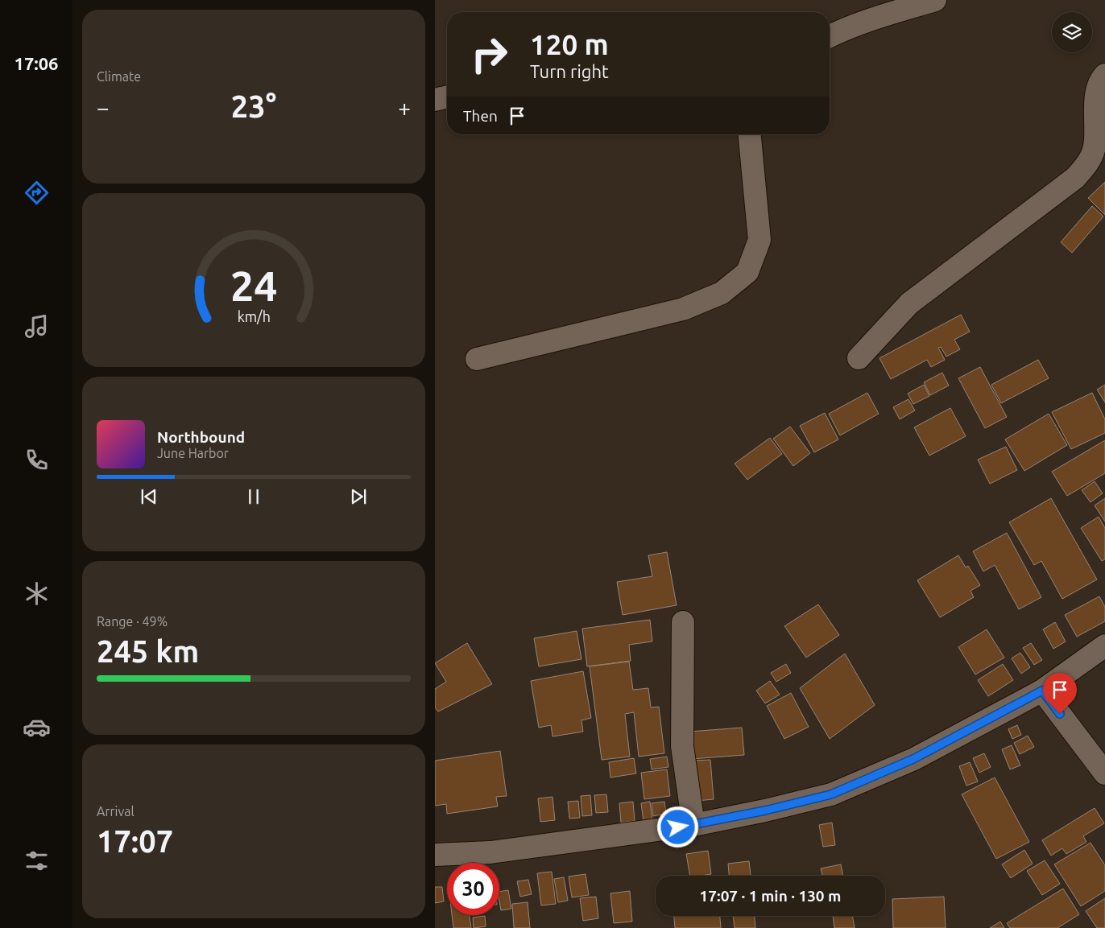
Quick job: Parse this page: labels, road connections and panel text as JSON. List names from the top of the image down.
{
  "page": {
    "tabs": "17:06",
    "tile": [
      "Climate",
      ["Range · 49%", "245 km"],
      ["Arrival", "17:07"]
    ],
    "turn": ["120 m", "Turn right"],
    "heat": ["−", "23°", "+"],
    "then": "Then",
    "song": ["Northbound", "June Harbor"],
    "limit": "30",
    "trip": "17:07 · 1 min · 130 m",
    "gauge": ["24", "km/h"]
  }
}
